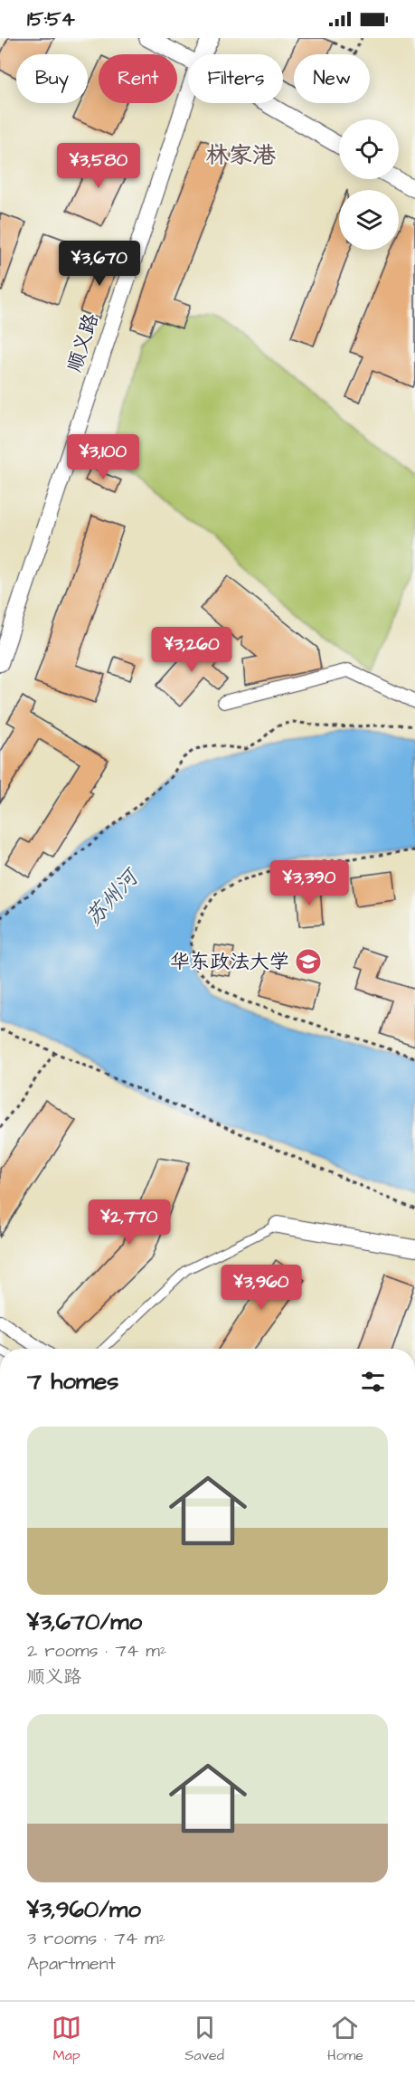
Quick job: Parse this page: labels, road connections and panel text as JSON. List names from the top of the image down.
{
  "streets": {
    "street": ["顺义路"]
  },
  "districts": ["林家港"],
  "water": ["苏州河"],
  "places": {
    "school or university": ["华东政法大学"]
  },
  "page": {
    "status": "15:54",
    "chip": [
      "Buy",
      "Rent",
      "Filters",
      "New"
    ],
    "price": [
      "¥3,580",
      "¥3,670",
      "¥3,100",
      "¥3,260",
      "¥3,390",
      "¥2,770",
      "¥3,960"
    ],
    "heading": "7 homes",
    "list": [
      {
        "name": "¥3,670/mo",
        "note": "2 rooms · 74 m² · 顺义路"
      },
      {
        "name": "¥3,960/mo",
        "note": "3 rooms · 74 m² · Apartment"
      }
    ],
    "tabs": ["Map", "Saved", "Home"]
  }
}
